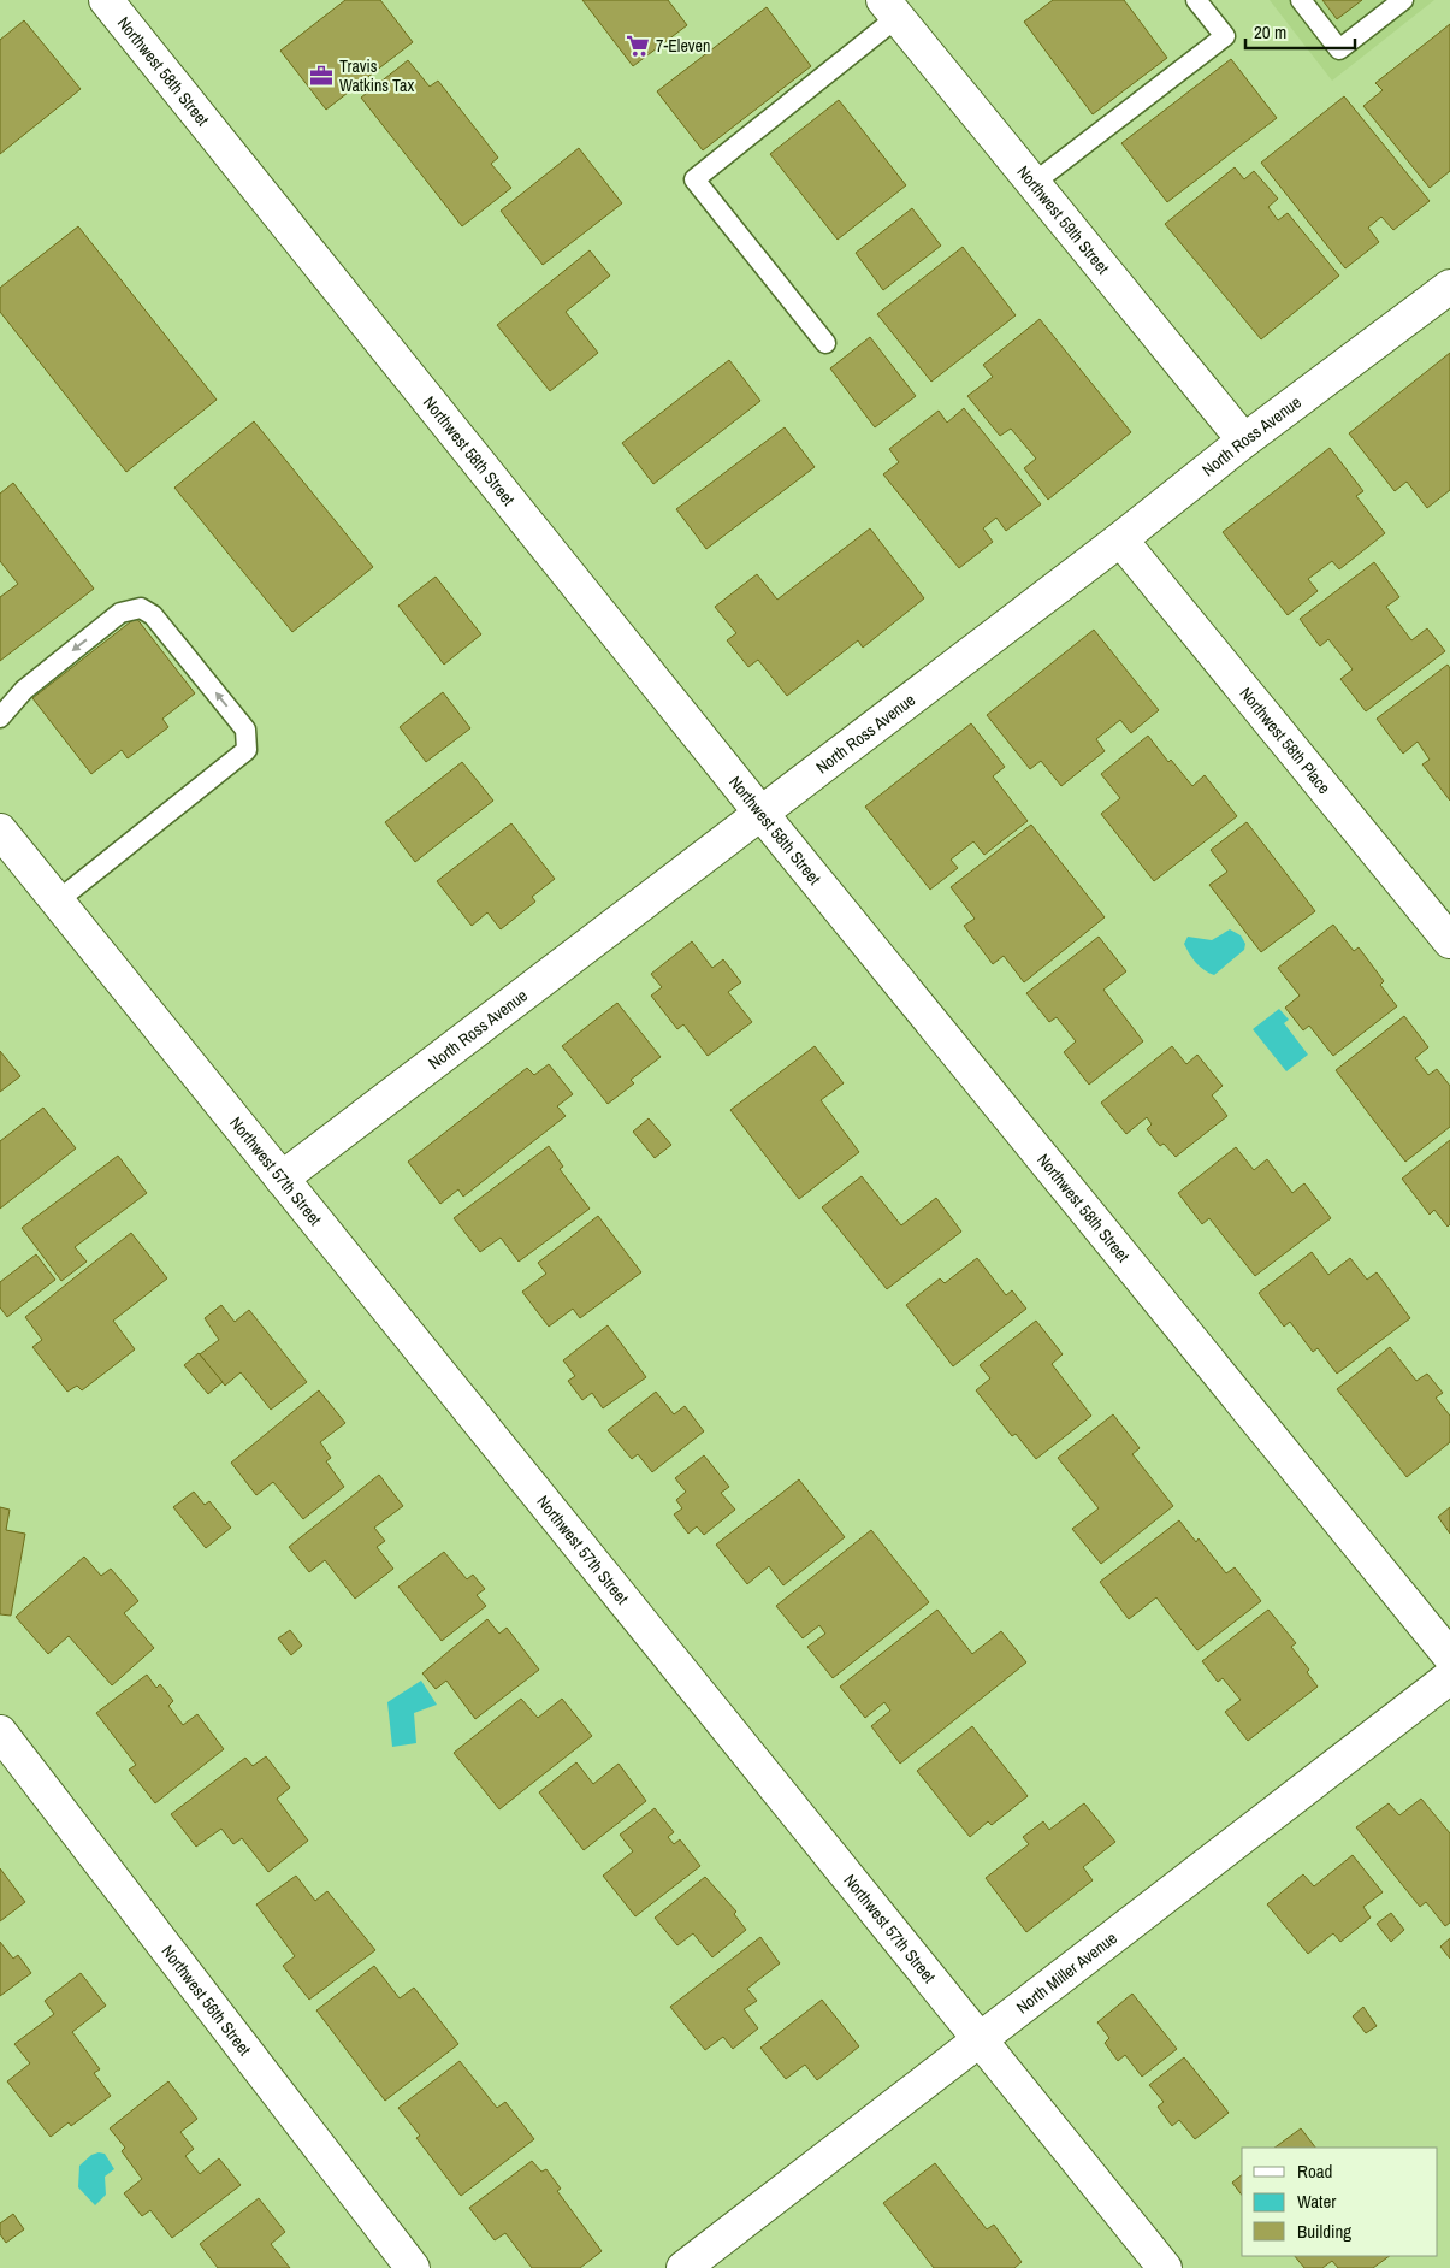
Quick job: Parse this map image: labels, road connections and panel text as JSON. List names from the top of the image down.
{
  "streets": {
    "street": [
      "Northwest 58th Street",
      "Northwest 59th Street",
      "North Ross Avenue",
      "Northwest 58th Place",
      "Northwest 57th Street",
      "North Miller Avenue",
      "Northwest 56th Street"
    ]
  },
  "crossings": [
    ["Northwest 58th Street", "North Ross Avenue"],
    ["Northwest 59th Street", "North Ross Avenue"],
    ["North Ross Avenue", "Northwest 58th Place"],
    ["North Ross Avenue", "Northwest 57th Street"],
    ["Northwest 57th Street", "North Miller Avenue"]
  ],
  "places": {
    "supermarket": ["7-Eleven"],
    "office": ["Travis Watkins Tax"]
  },
  "legend": ["Road", "Water", "Building"],
  "scale_bar": "20 m"
}
